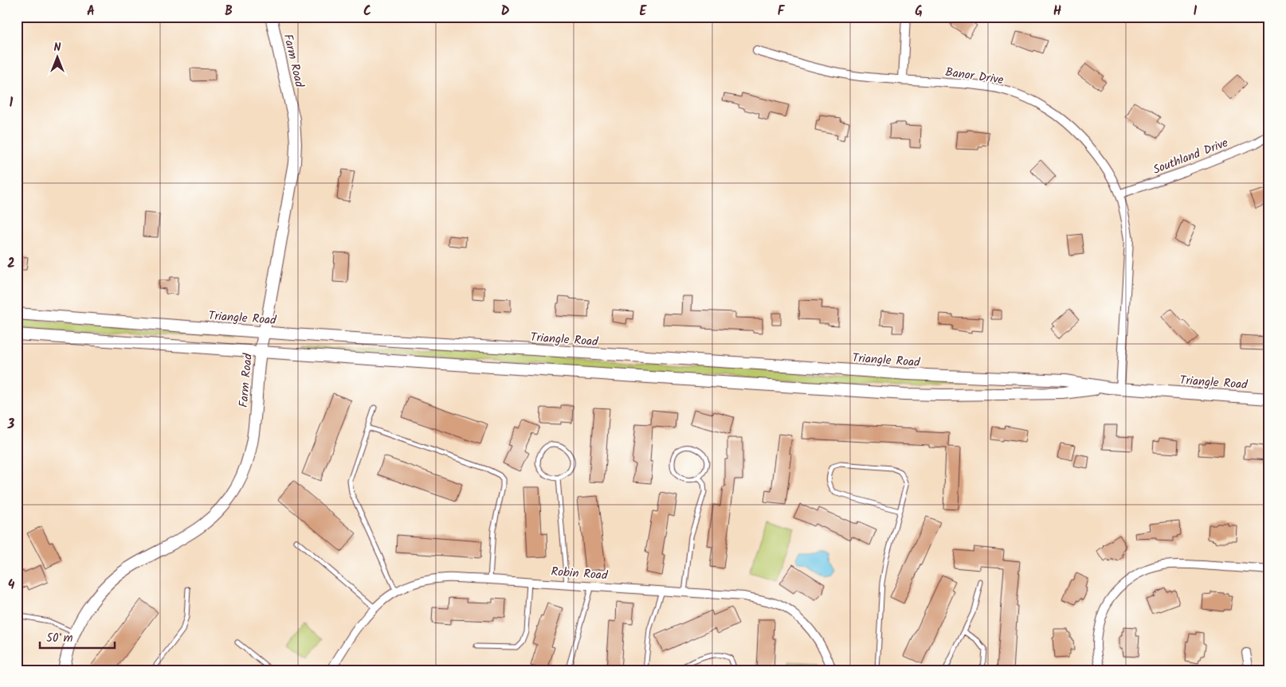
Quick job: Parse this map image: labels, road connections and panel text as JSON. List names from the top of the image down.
{
  "streets": {
    "street": [
      "Farm Road",
      "Banor Drive",
      "Southland Drive",
      "Triangle Road",
      "Robin Road"
    ]
  },
  "crossings": [
    ["Farm Road", "Triangle Road"],
    ["Banor Drive", "Southland Drive"],
    ["Banor Drive", "Triangle Road"]
  ],
  "scale_bar": "50 m",
  "north": "top",
  "grid": {
    "columns": [
      "A",
      "B",
      "C",
      "D",
      "E",
      "F",
      "G",
      "H",
      "I"
    ],
    "rows": [
      "1",
      "2",
      "3",
      "4"
    ]
  }
}
